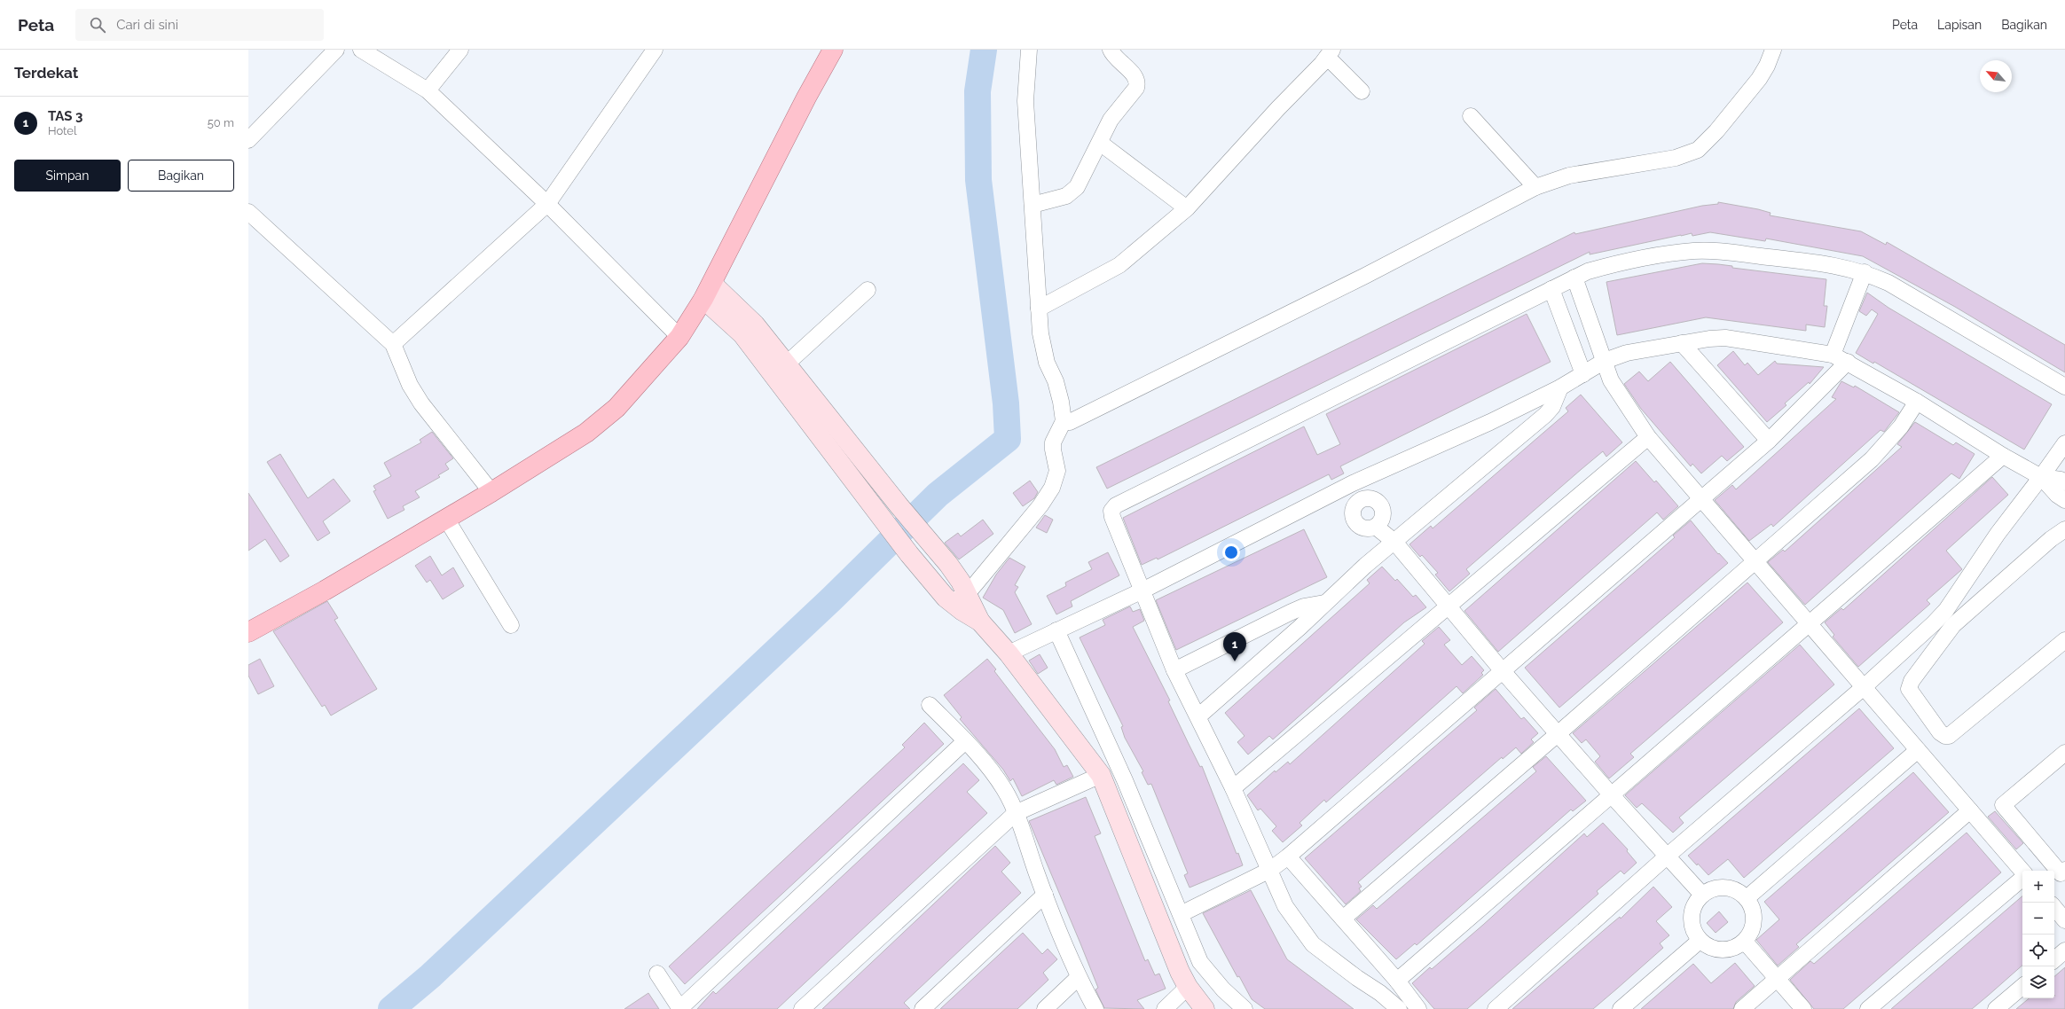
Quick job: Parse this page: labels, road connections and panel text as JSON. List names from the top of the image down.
{
  "north": "top left",
  "page": {
    "header": "Peta",
    "search": "Cari di sini",
    "nav": ["Peta", "Lapisan", "Bagikan"],
    "heading": "Terdekat",
    "list": [
      {
        "mark": "1",
        "name": "TAS 3",
        "note": "Hotel",
        "value": "50 m"
      }
    ],
    "buttons": ["Simpan", "Bagikan"],
    "pins": "1",
    "map_buttons": ["+", "−"]
  }
}
